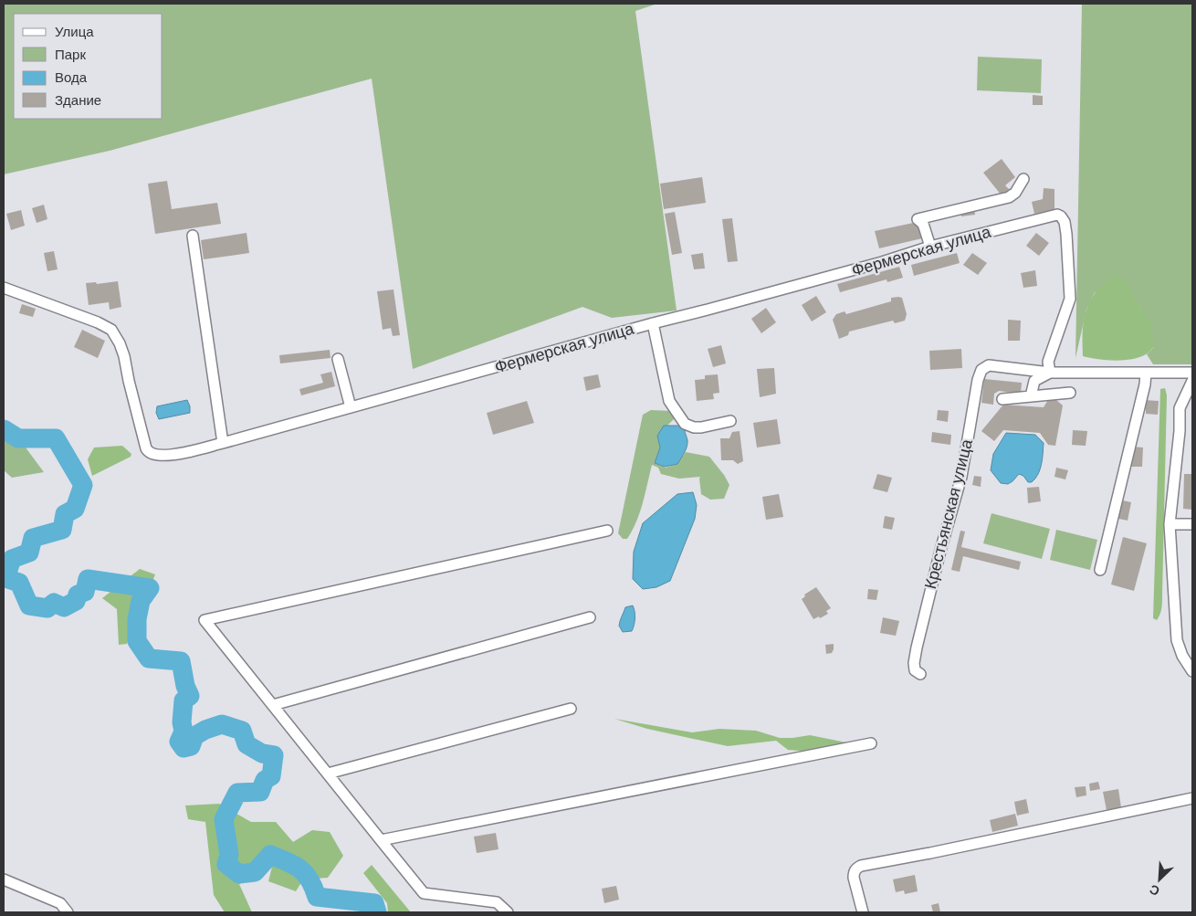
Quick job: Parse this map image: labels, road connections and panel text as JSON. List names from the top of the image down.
{
  "streets": {
    "street": ["Фермерская улица", "Крестьянская улица"]
  },
  "crossings": [
    ["Фермерская улица", "Крестьянская улица"]
  ],
  "legend": [
    "Улица",
    "Парк",
    "Вода",
    "Здание"
  ],
  "north": "bottom left"
}
